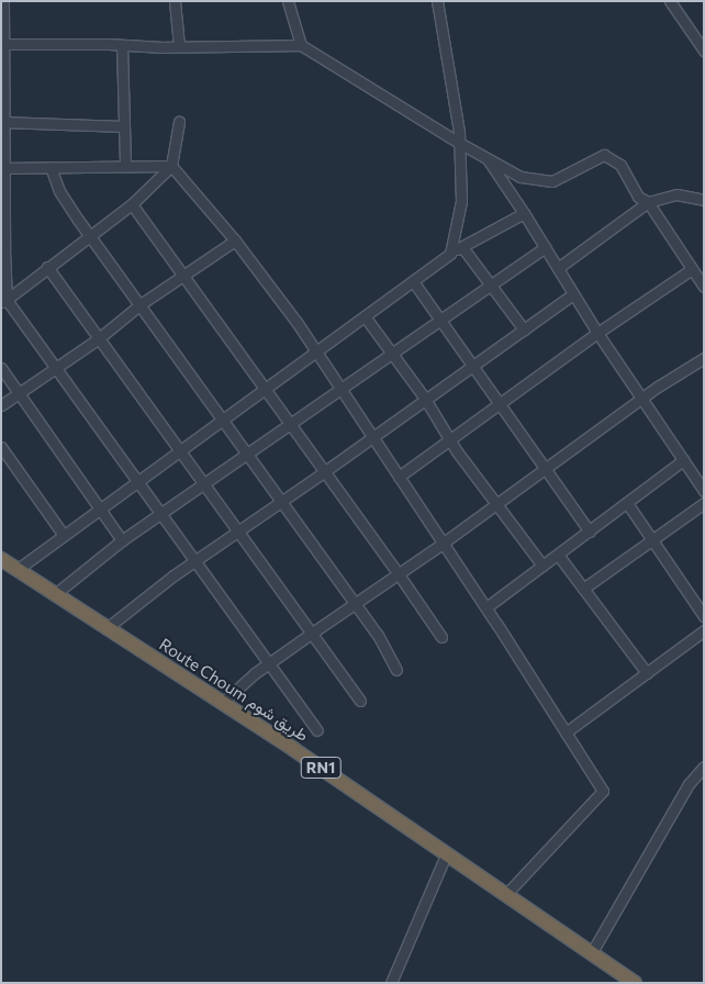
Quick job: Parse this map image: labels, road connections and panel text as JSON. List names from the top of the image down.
{
  "streets": {
    "highway": ["Route Choum طريق شوم", "RN1"]
  }
}
